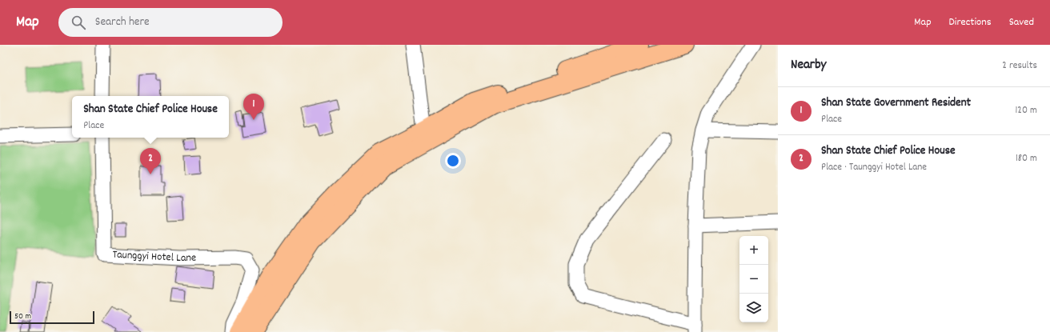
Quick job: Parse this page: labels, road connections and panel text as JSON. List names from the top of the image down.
{
  "streets": {
    "street": ["Taunggyi Hotel Lane"]
  },
  "scale_bar": "50 m",
  "page": {
    "header": "Map",
    "search": "Search here",
    "nav": ["Map", "Directions", "Saved"],
    "heading": ["Nearby", "2 results"],
    "list": [
      {
        "mark": "1",
        "name": "Shan State Government Resident",
        "note": "Place",
        "value": "120 m"
      },
      {
        "mark": "2",
        "name": "Shan State Chief Police House",
        "note": "Place · Taunggyi Hotel Lane",
        "value": "180 m"
      }
    ],
    "pins": ["1", "2"],
    "popup": ["Shan State Chief Police House", "Place"],
    "map_buttons": ["+", "−"],
    "scale": "50 m"
  }
}
